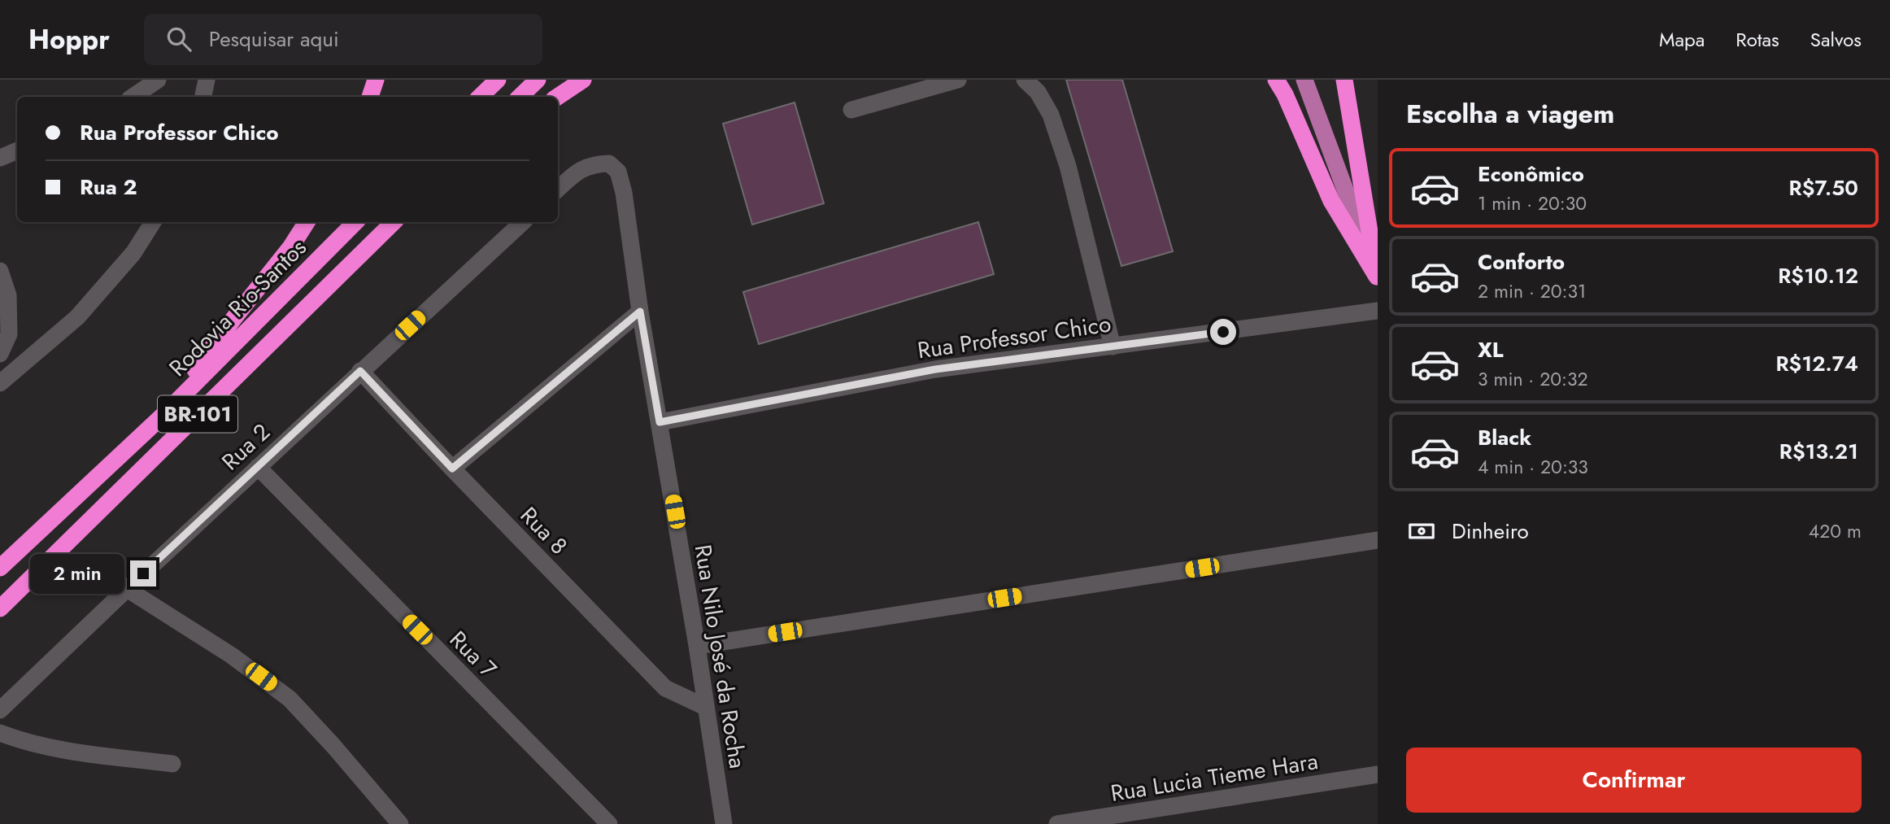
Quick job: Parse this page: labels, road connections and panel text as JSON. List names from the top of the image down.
{
  "streets": {
    "highway": ["Rodovia Rio-Santos", "BR-101"],
    "street": [
      "Rua Professor Chico",
      "Rua 2",
      "Rua 8",
      "Rua 7",
      "Rua Nilo José da Rocha",
      "Rua Lucia Tieme Hara"
    ]
  },
  "crossings": [
    ["Rua Professor Chico", "Rua Nilo José da Rocha"],
    ["Rua 2", "Rua 8"],
    ["Rua 2", "Rua 7"],
    ["Rua 8", "Rua Nilo José da Rocha"]
  ],
  "page": {
    "header": "Hoppr",
    "search": "Pesquisar aqui",
    "nav": ["Mapa", "Rotas", "Salvos"],
    "heading": "Escolha a viagem",
    "banner": ["Rua Professor Chico", "Rua 2"],
    "list": [
      {
        "name": "Econômico",
        "note": "1 min · 20:30",
        "value": "R$7.50"
      },
      {
        "name": "Conforto",
        "note": "2 min · 20:31",
        "value": "R$10.12"
      },
      {
        "name": "XL",
        "note": "3 min · 20:32",
        "value": "R$12.74"
      },
      {
        "name": "Black",
        "note": "4 min · 20:33",
        "value": "R$13.21"
      }
    ],
    "pay": ["Dinheiro", "420 m"],
    "bubble": "2 min",
    "buttons": "Confirmar"
  }
}
